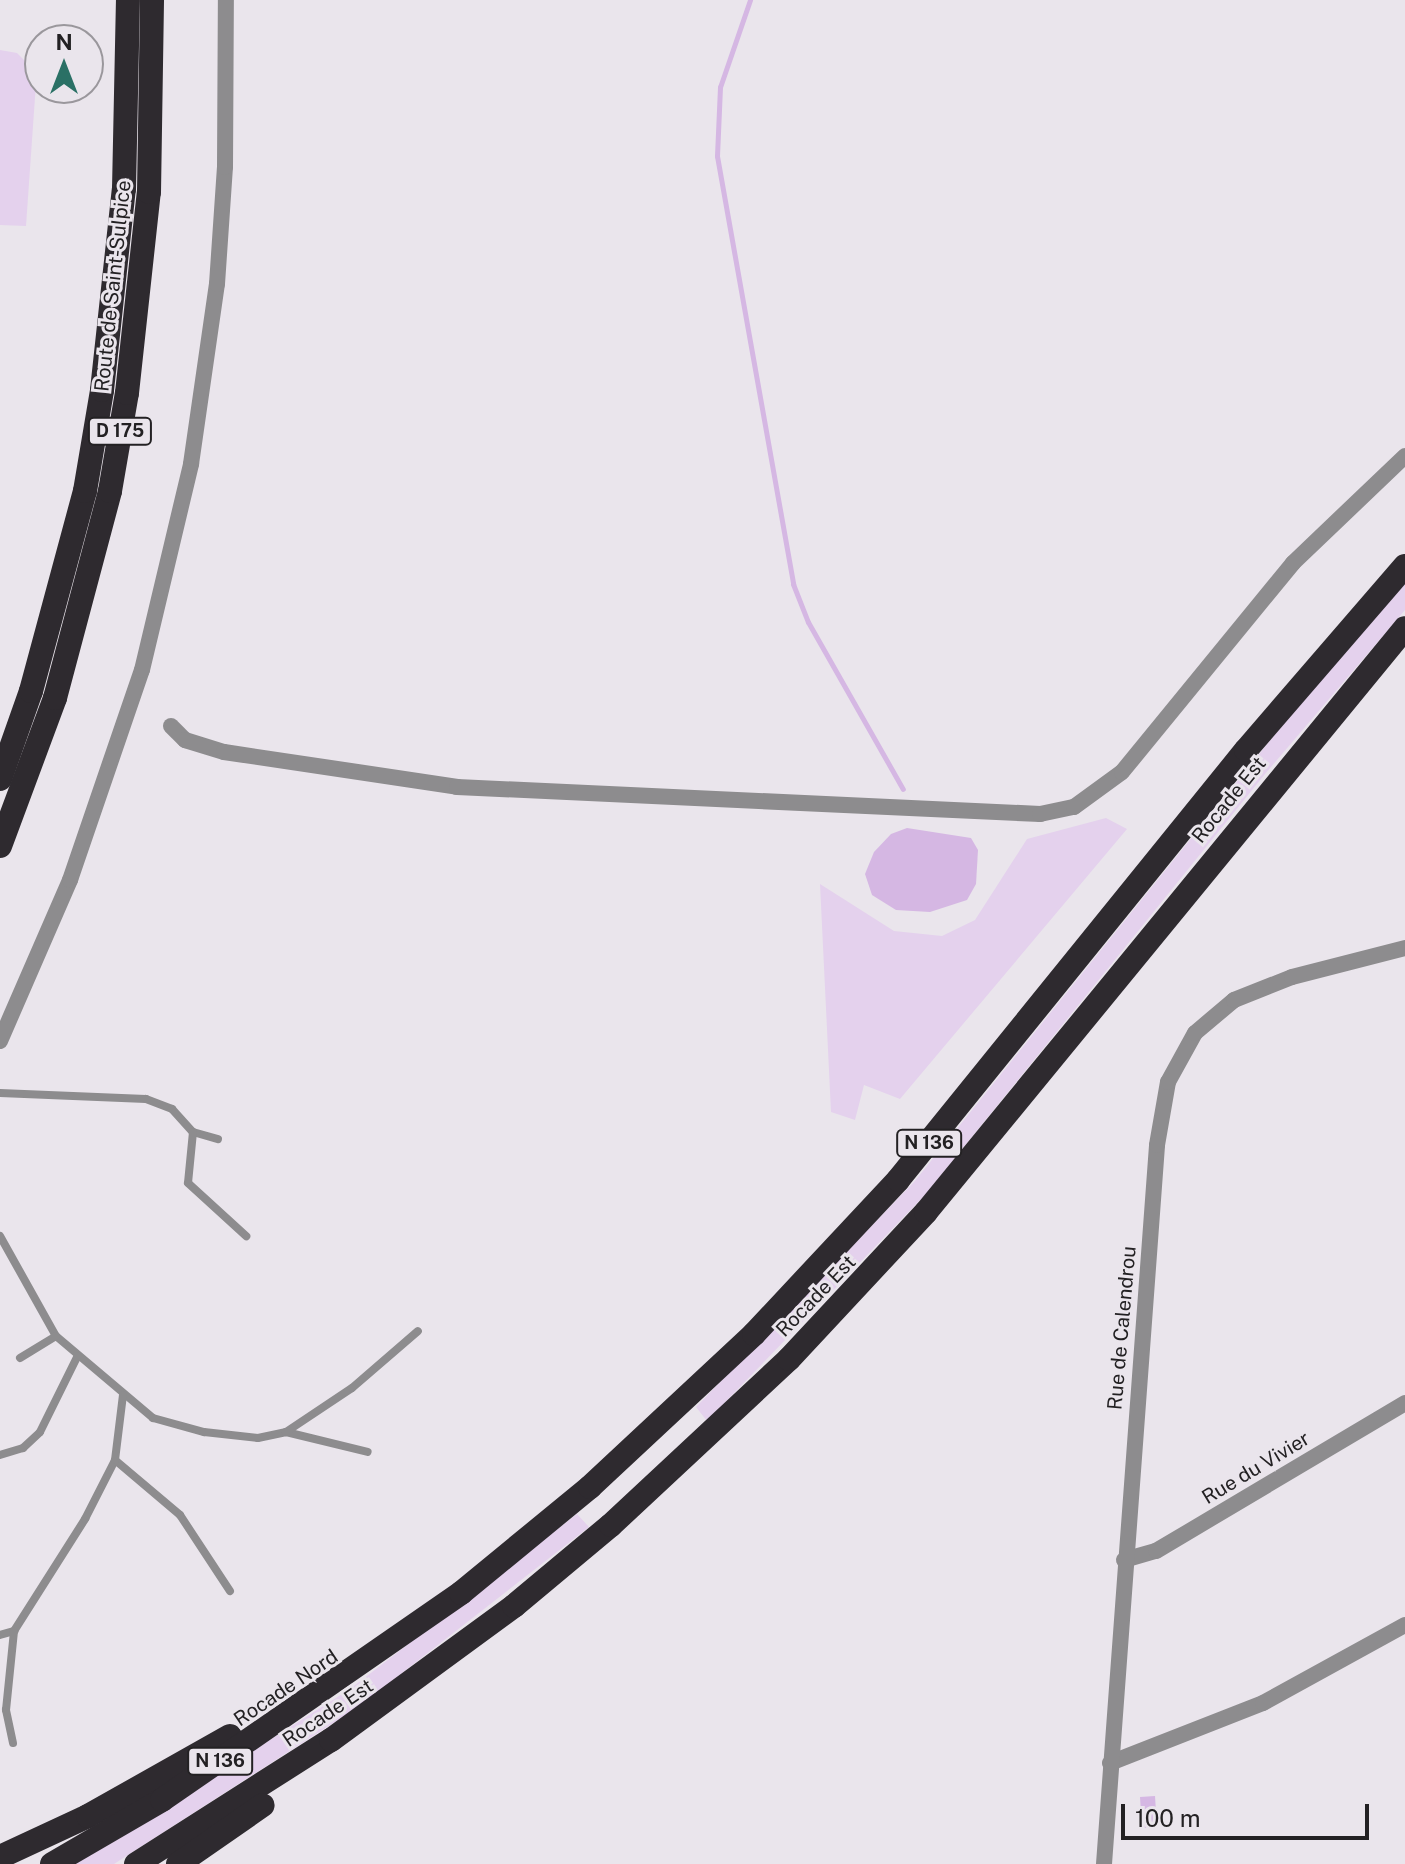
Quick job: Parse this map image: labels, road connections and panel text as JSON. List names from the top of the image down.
{
  "streets": {
    "highway": [
      "Route de Saint-Sulpice",
      "D 175",
      "Rocade Est",
      "N 136",
      "Rocade Nord"
    ],
    "street": ["Rue de Calendrou", "Rue du Vivier"]
  },
  "crossings": [
    ["Rocade Est", "Rocade Nord"],
    ["Rue de Calendrou", "Rue du Vivier"]
  ],
  "scale_bar": "100 m",
  "north": "top"
}
